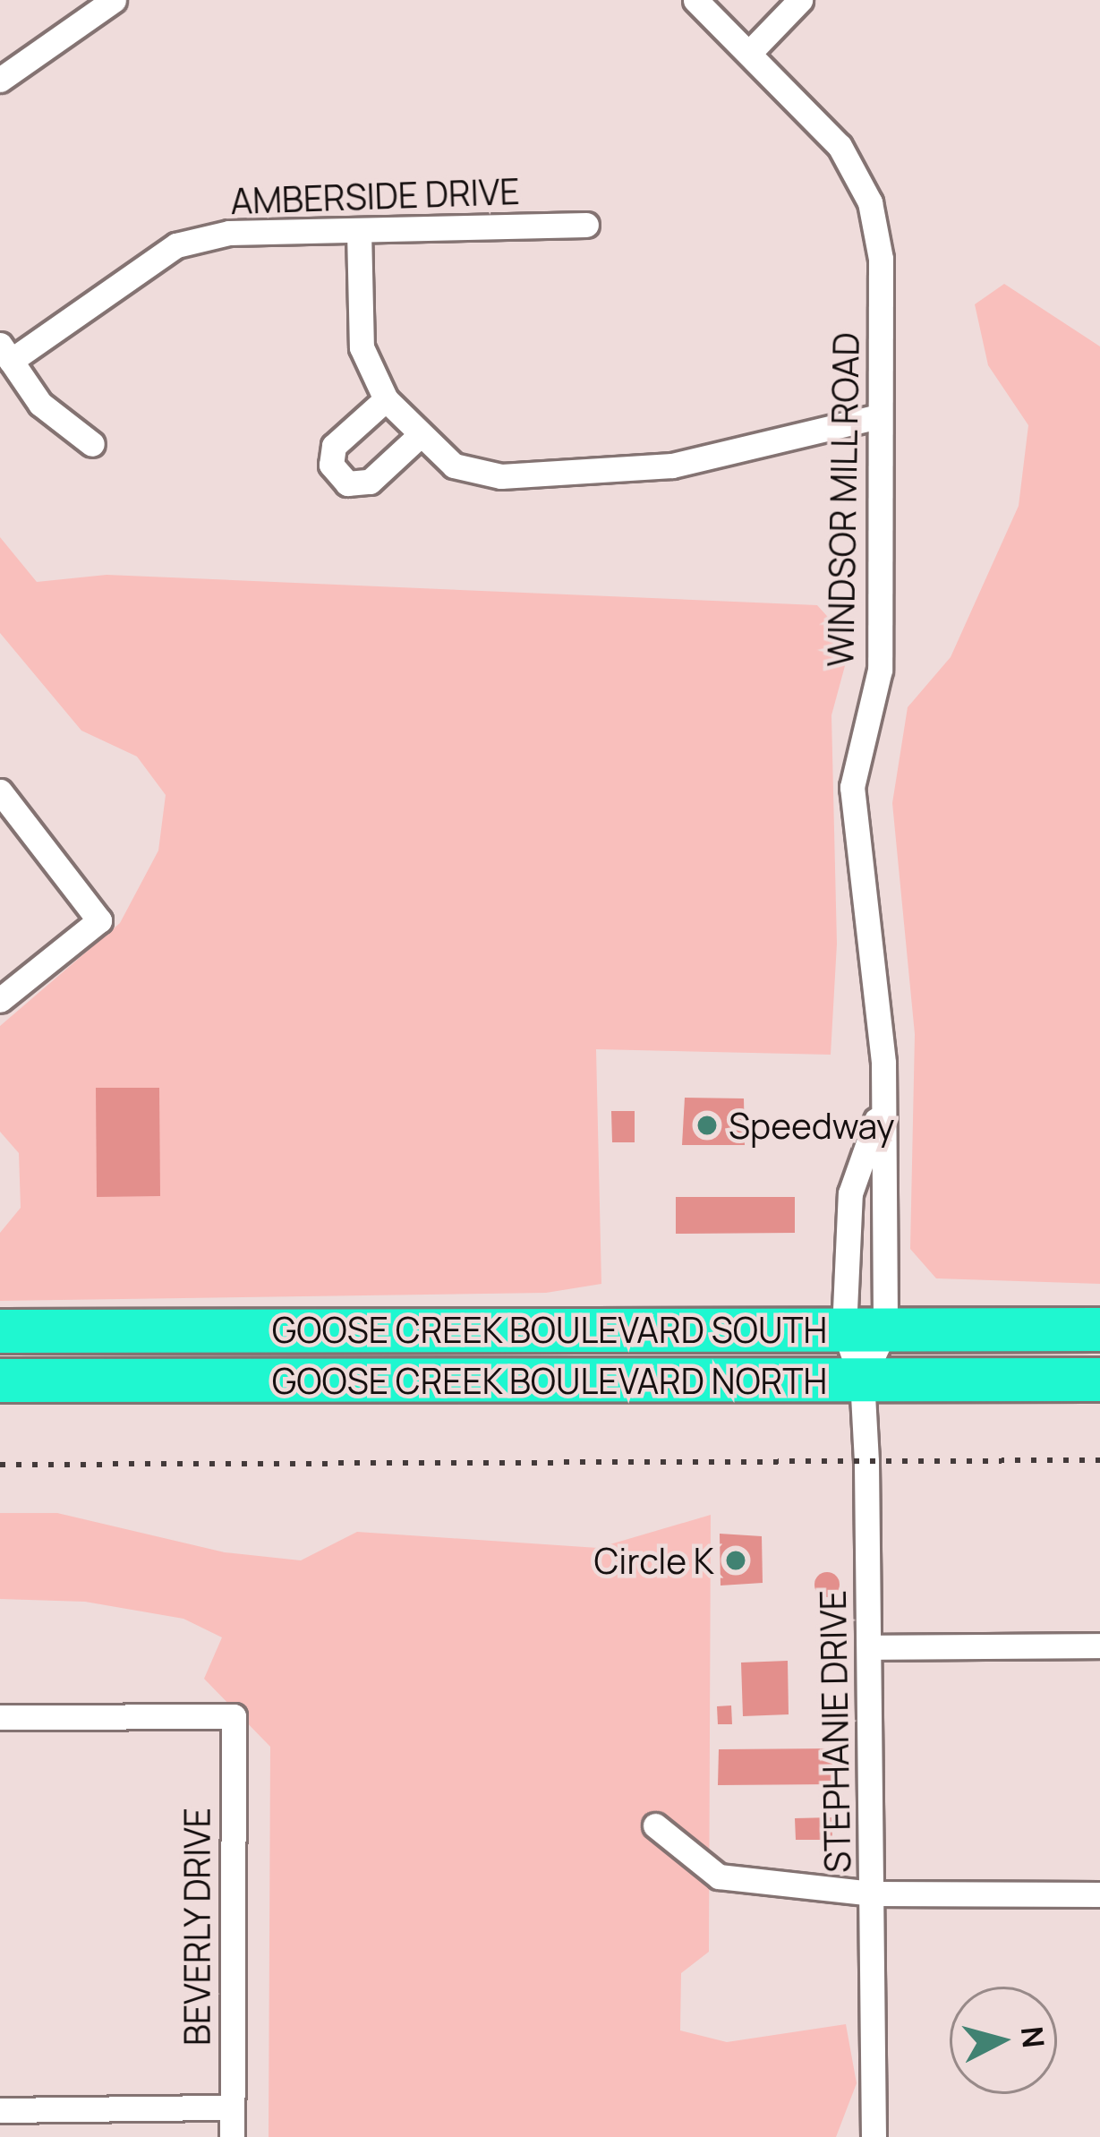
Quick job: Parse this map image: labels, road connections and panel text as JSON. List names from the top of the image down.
{
  "streets": {
    "highway": ["GOOSE CREEK BOULEVARD SOUTH", "GOOSE CREEK BOULEVARD NORTH"],
    "street": [
      "AMBERSIDE DRIVE",
      "WINDSOR MILL ROAD",
      "STEPHANIE DRIVE",
      "BEVERLY DRIVE"
    ]
  },
  "crossings": [
    ["WINDSOR MILL ROAD", "GOOSE CREEK BOULEVARD SOUTH"],
    ["WINDSOR MILL ROAD", "GOOSE CREEK BOULEVARD NORTH"],
    ["WINDSOR MILL ROAD", "STEPHANIE DRIVE"],
    ["GOOSE CREEK BOULEVARD SOUTH", "STEPHANIE DRIVE"],
    ["GOOSE CREEK BOULEVARD NORTH", "STEPHANIE DRIVE"]
  ],
  "places": ["Speedway", "Circle K"],
  "north": "right"
}
